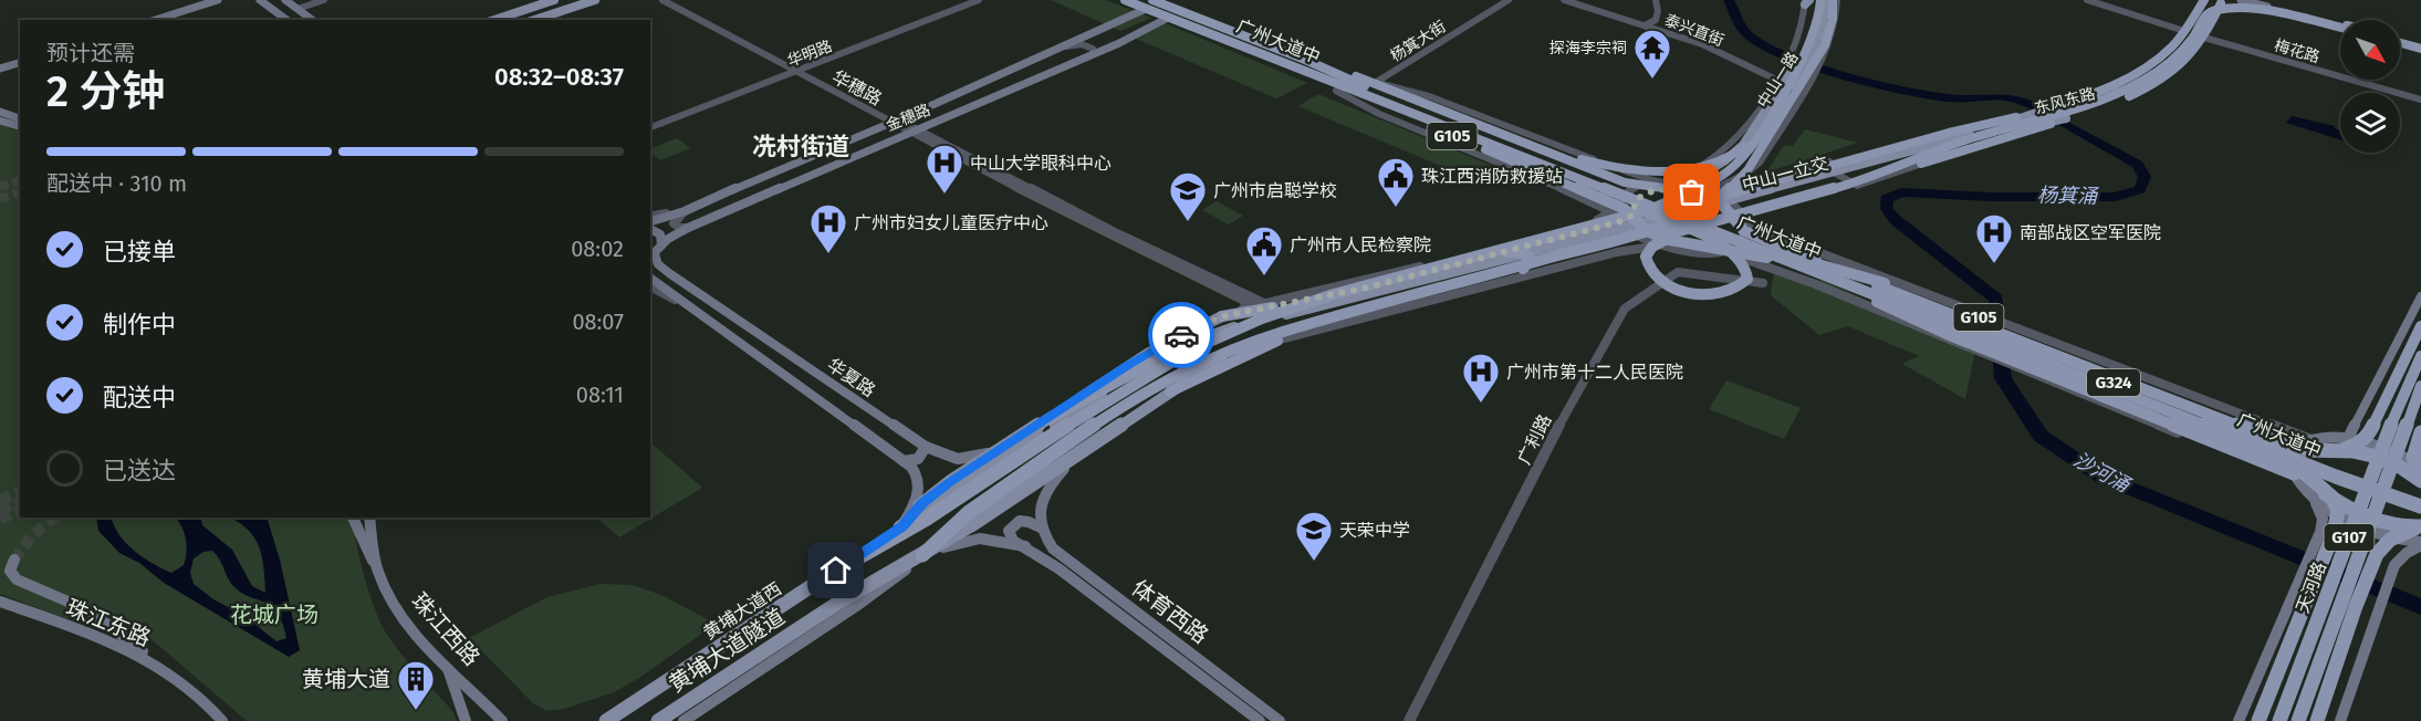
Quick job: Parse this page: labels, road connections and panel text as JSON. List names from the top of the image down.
{
  "streets": {
    "highway": [
      "广州大道中",
      "东风东路",
      "G105",
      "G324",
      "G107",
      "天河路"
    ],
    "main road": [
      "中山一路",
      "金穗路",
      "中山一立交",
      "华夏路",
      "黄埔大道西",
      "体育西路",
      "珠江东路",
      "珠江西路",
      "黄埔大道隧道"
    ],
    "street": [
      "泰兴直街",
      "杨箕大街",
      "梅花路",
      "华明路",
      "华穗路",
      "广利路"
    ]
  },
  "crossings": [
    ["广州大道中", "金穗路"],
    ["广州大道中", "G105"],
    ["梅花路", "东风东路"],
    ["华明路", "华穗路"],
    ["华穗路", "金穗路"],
    ["东风东路", "中山一立交"],
    ["金穗路", "华夏路"],
    ["中山一立交", "黄埔大道西"],
    ["华夏路", "黄埔大道西"]
  ],
  "districts": ["冼村街道"],
  "water": ["杨箕涌", "沙河涌"],
  "parks": ["花城广场"],
  "places": {
    "temple": ["探海李宗祠"],
    "hospital": [
      "中山大学眼科中心",
      "广州市妇女儿童医疗中心",
      "南部战区空军医院",
      "广州市第十二人民医院"
    ],
    "public building": ["珠江西消防救援站", "广州市人民检察院"],
    "school or university": ["广州市启聪学校", "天荣中学"],
    "building": ["黄埔大道"]
  },
  "north": "bottom right",
  "page": {
    "heading": ["2 分钟", "预计还需", "08:32–08:37"],
    "bar": "配送中 · 310 m",
    "list": [
      ["已接单", "08:02"],
      ["制作中", "08:07"],
      ["配送中", "08:11"],
      "已送达"
    ]
  }
}
